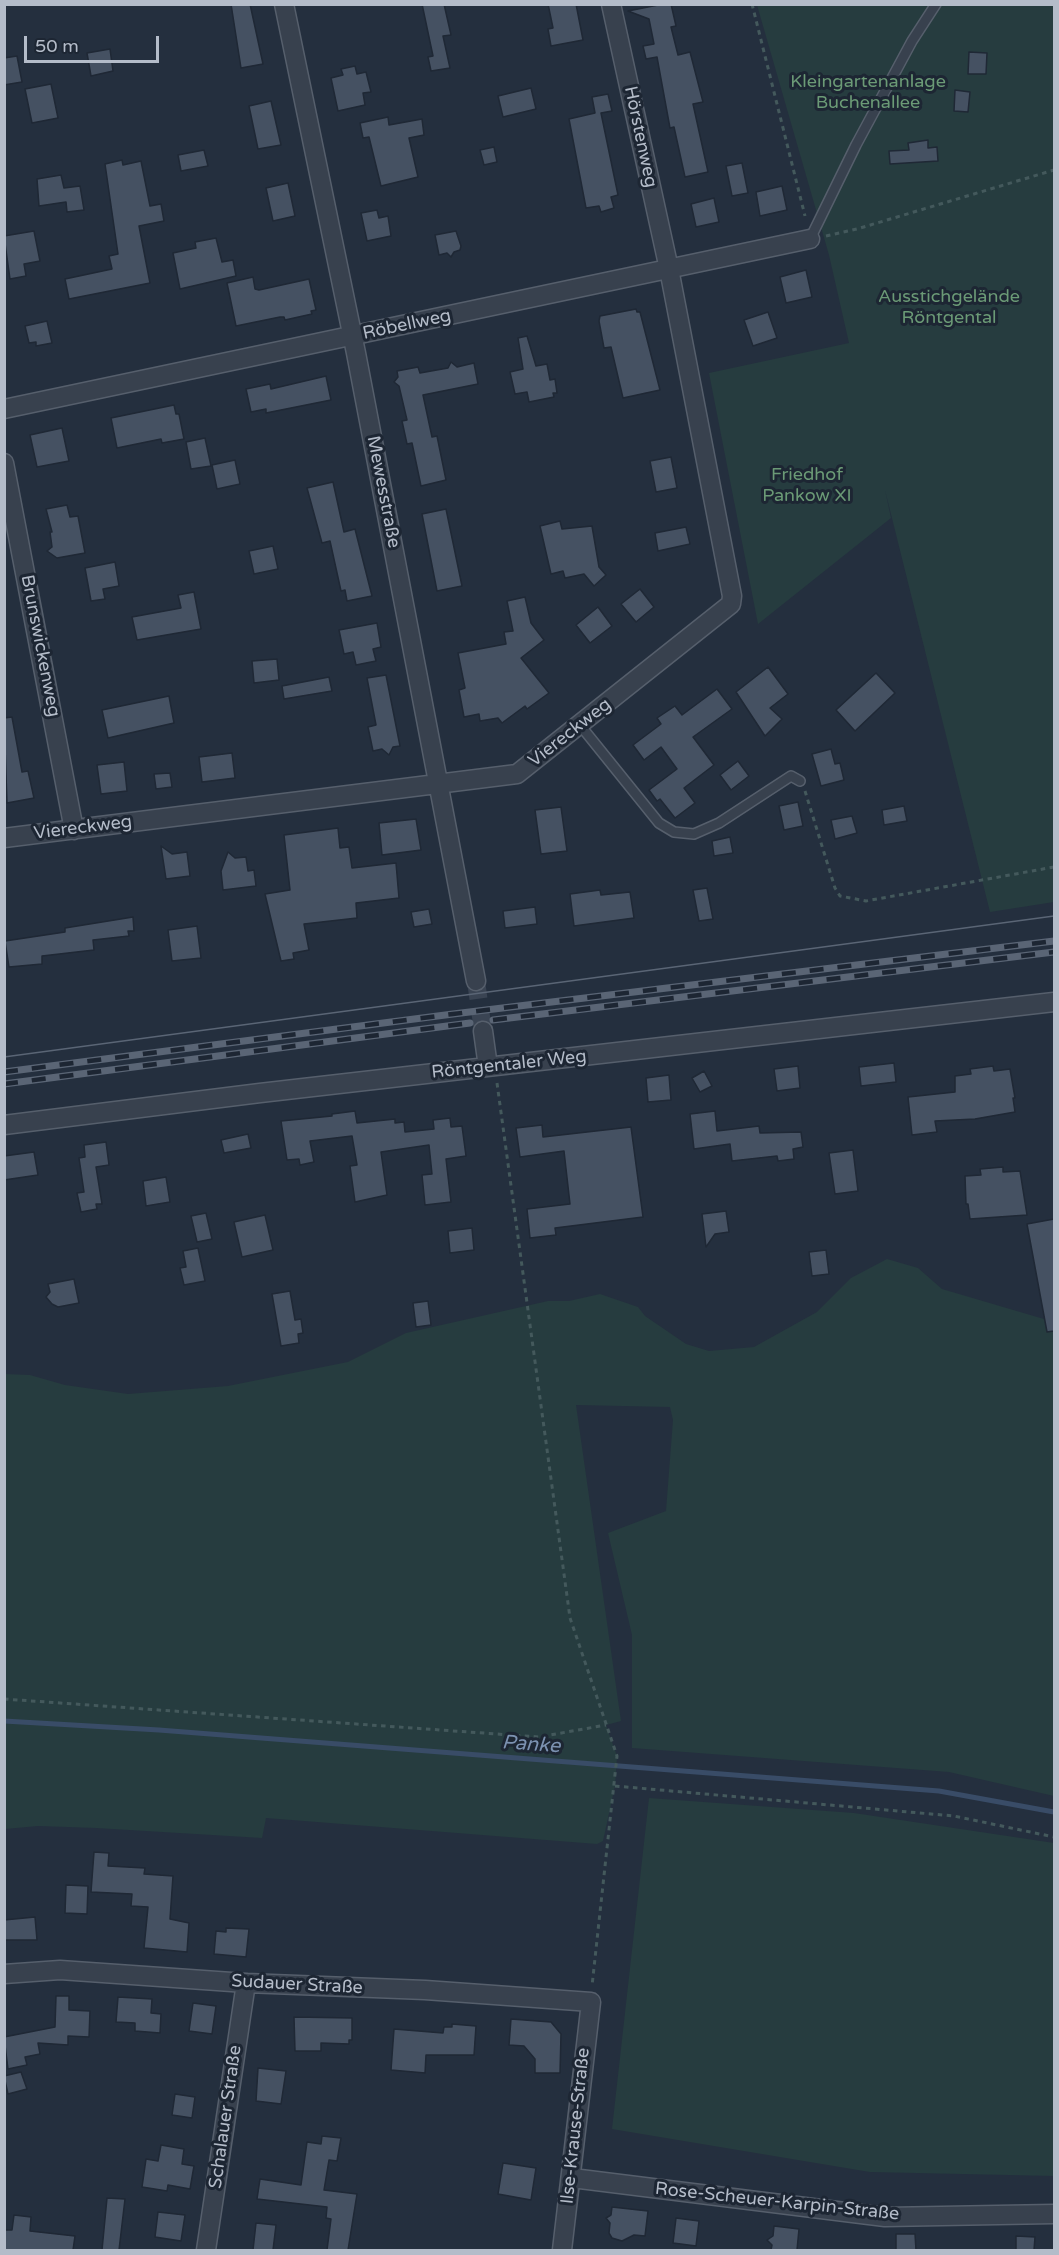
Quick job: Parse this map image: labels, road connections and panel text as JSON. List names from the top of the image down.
{
  "streets": {
    "street": [
      "Hörstenweg",
      "Röbellweg",
      "Mewesstraße",
      "Brunswickenweg",
      "Viereckweg",
      "Röntgentaler Weg",
      "Sudauer Straße",
      "Schalauer Straße",
      "Ilse-Krause-Straße",
      "Rose-Scheuer-Karpin-Straße"
    ]
  },
  "crossings": [
    ["Hörstenweg", "Röbellweg"],
    ["Hörstenweg", "Viereckweg"],
    ["Röbellweg", "Mewesstraße"],
    ["Röbellweg", "Viereckweg"],
    ["Mewesstraße", "Viereckweg"],
    ["Brunswickenweg", "Viereckweg"],
    ["Sudauer Straße", "Schalauer Straße"],
    ["Sudauer Straße", "Ilse-Krause-Straße"],
    ["Ilse-Krause-Straße", "Rose-Scheuer-Karpin-Straße"]
  ],
  "water": ["Panke"],
  "parks": ["Kleingartenanlage Buchenallee", "Ausstichgelände Röntgental", "Friedhof Pankow XI"],
  "scale_bar": "50 m"
}
